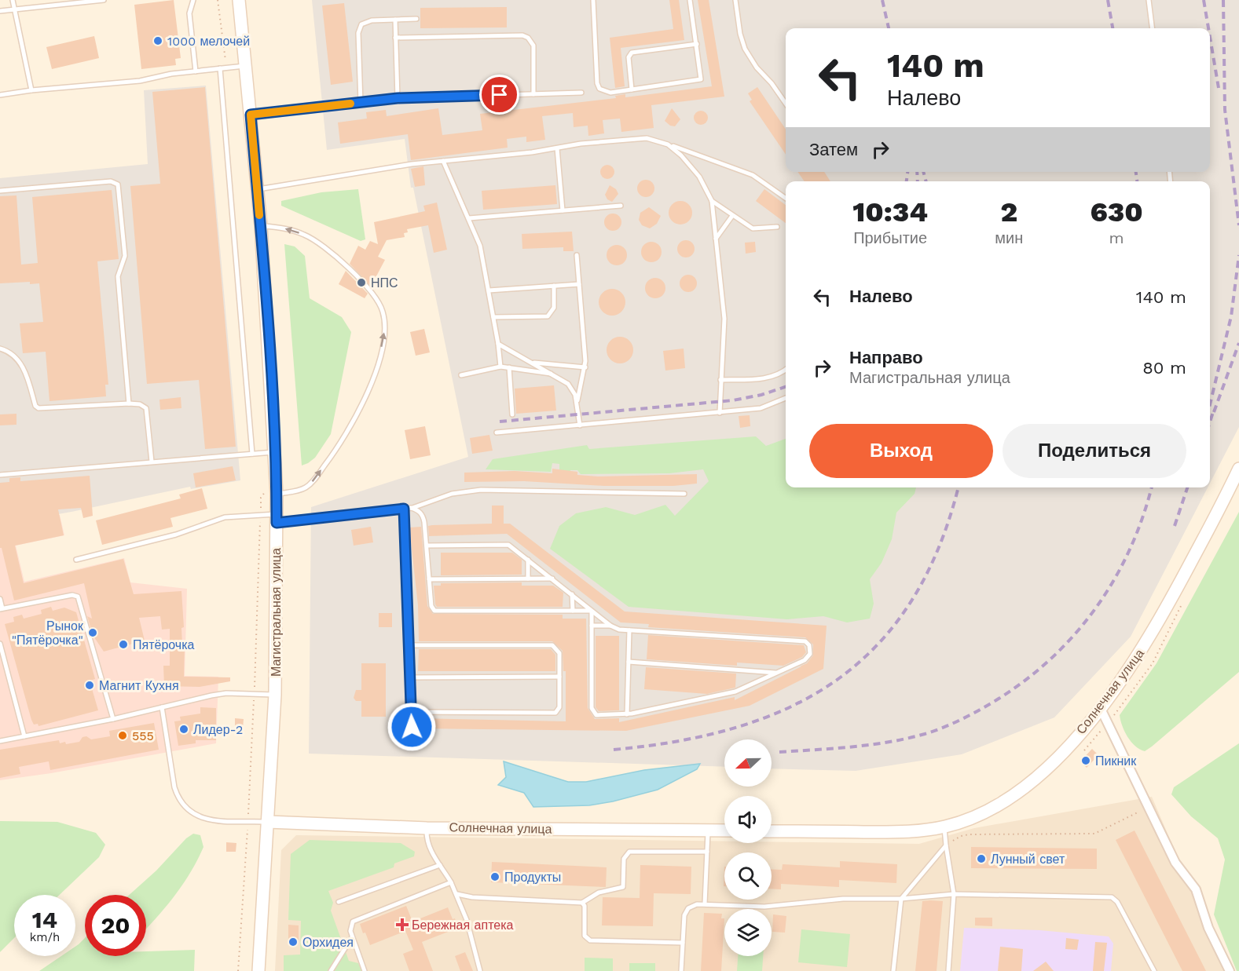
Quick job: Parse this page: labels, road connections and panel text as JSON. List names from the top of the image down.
{
  "streets": {
    "street": ["Магистральная улица", "Солнечная улица"]
  },
  "crossings": [
    ["Магистральная улица", "Солнечная улица"]
  ],
  "places": {
    "other": [
      "1000 мелочей",
      "НПС",
      "Рынок \"Пятёрочка\"",
      "Пятёрочка",
      "Магнит Кухня",
      "Лидер-2",
      "555",
      "Пикник",
      "Лунный свет",
      "Продукты",
      "Орхидея"
    ],
    "health": ["Бережная аптека"]
  },
  "north": "left",
  "page": {
    "turn": ["140 m", "Налево"],
    "then": "Затем",
    "eta": [
      "10:34",
      "Прибытие",
      "2",
      "мин",
      "630",
      "m"
    ],
    "list": [
      {
        "name": "Налево",
        "value": "140 m"
      },
      {
        "name": "Направо",
        "note": "Магистральная улица",
        "value": "80 m"
      }
    ],
    "buttons": ["Выход", "Поделиться"],
    "speed": "14 km/h",
    "limit": "20"
  }
}
